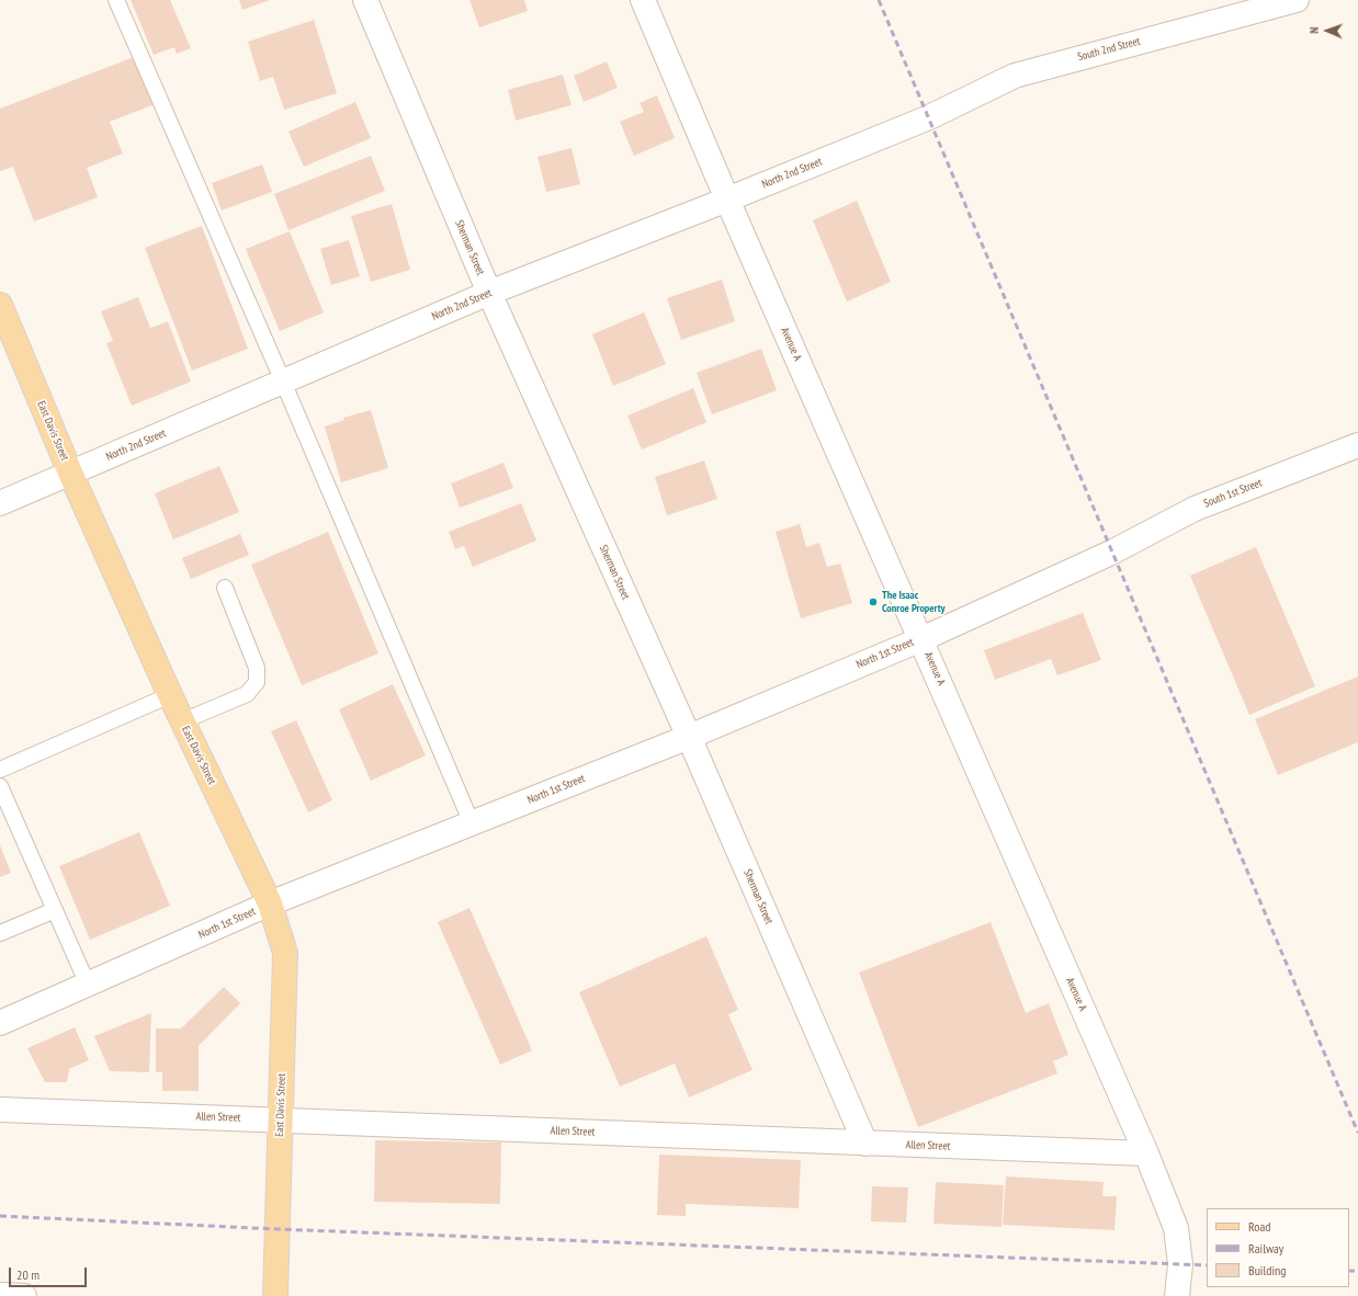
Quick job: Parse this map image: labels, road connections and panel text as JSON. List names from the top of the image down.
{
  "streets": {
    "main road": ["East Davis Street"],
    "street": [
      "South 2nd Street",
      "North 2nd Street",
      "Sherman Street",
      "Avenue A",
      "South 1st Street",
      "North 1st Street",
      "Allen Street"
    ]
  },
  "crossings": [
    ["South 2nd Street", "North 2nd Street"],
    ["North 2nd Street", "Sherman Street"],
    ["North 2nd Street", "Avenue A"],
    ["North 2nd Street", "East Davis Street"],
    ["Sherman Street", "North 1st Street"],
    ["Sherman Street", "Allen Street"],
    ["Avenue A", "North 1st Street"],
    ["Avenue A", "Allen Street"],
    ["East Davis Street", "North 1st Street"],
    ["East Davis Street", "Allen Street"],
    ["South 1st Street", "North 1st Street"]
  ],
  "places": ["The Isaac Conroe Property"],
  "legend": ["Road", "Railway", "Building"],
  "scale_bar": "20 m",
  "north": "left"
}
